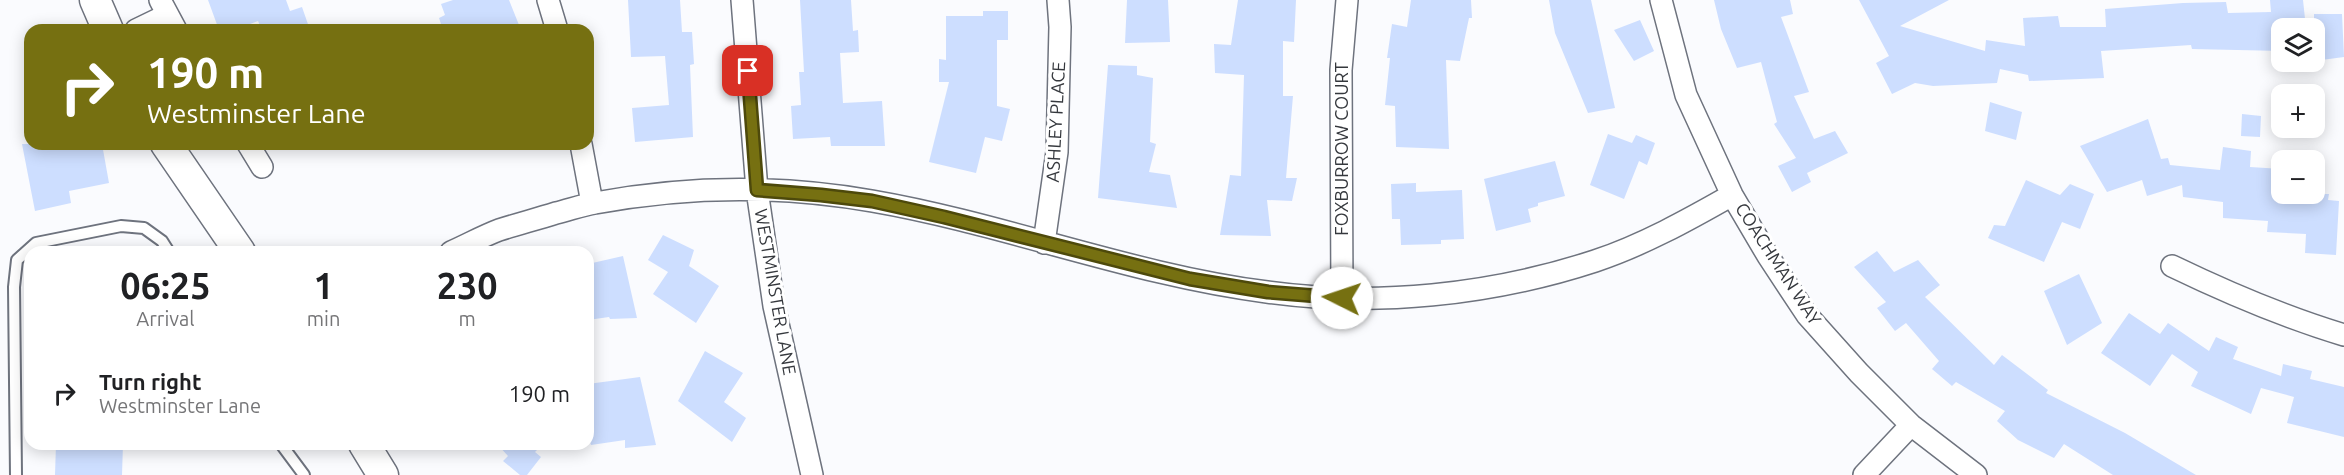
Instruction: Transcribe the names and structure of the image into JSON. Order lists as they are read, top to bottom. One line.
{"streets":{"street":["ASHLEY PLACE","FOXBURROW COURT","COACHMAN WAY","WESTMINSTER LANE"]},"page":{"map_buttons":["+","−"],"turn":["190 m","Westminster Lane"],"eta":["06:25","Arrival","1","min","230","m"],"list":[{"name":"Turn right","note":"Westminster Lane","value":"190 m"}]}}
